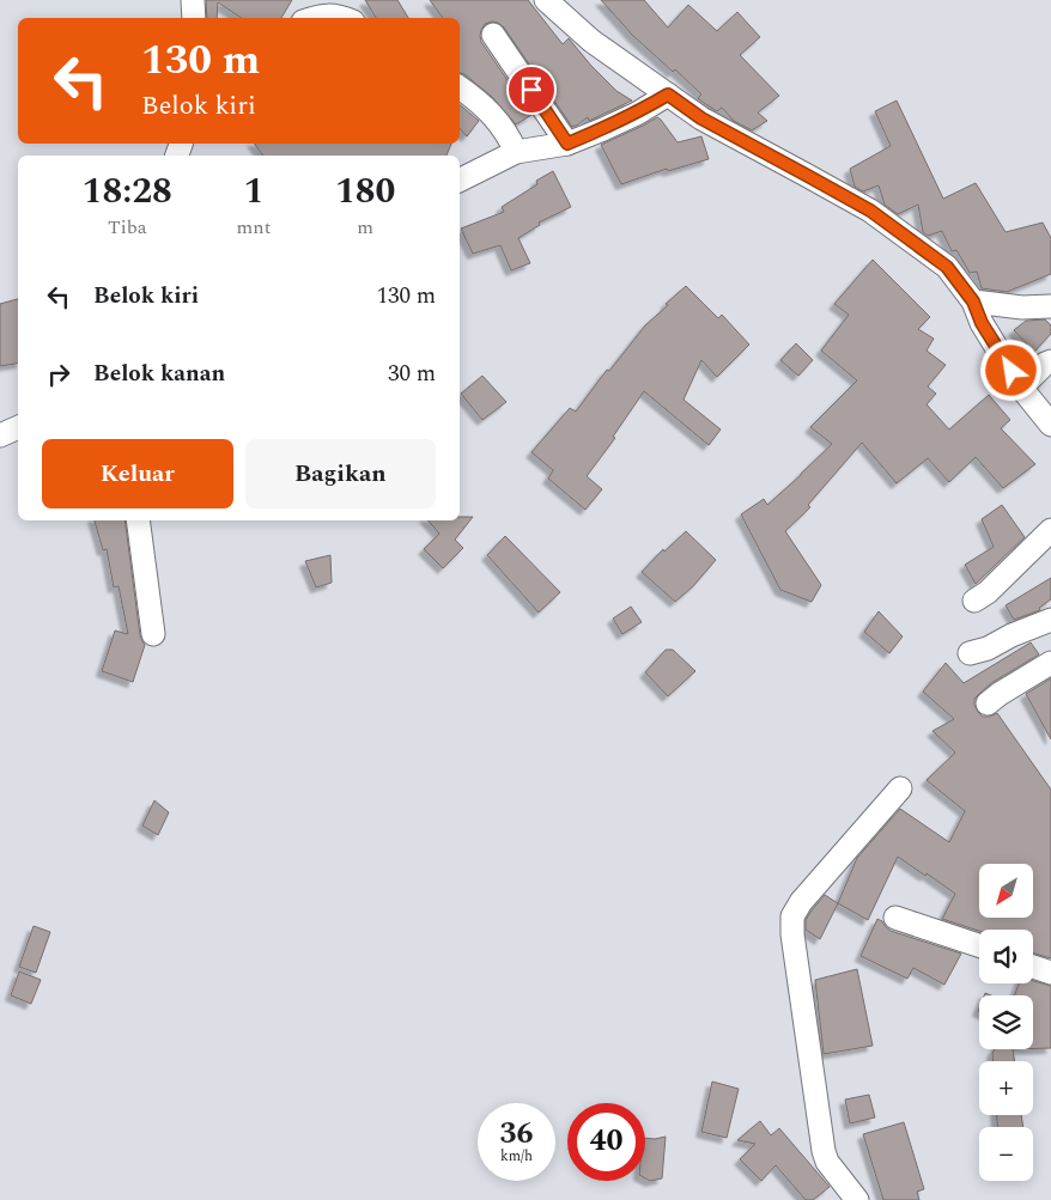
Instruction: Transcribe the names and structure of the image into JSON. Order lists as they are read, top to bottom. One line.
{"north":"bottom left","page":{"turn":["130 m","Belok kiri"],"eta":["18:28","Tiba","1","mnt","180","m"],"list":[{"name":"Belok kiri","value":"130 m"},{"name":"Belok kanan","value":"30 m"}],"buttons":["Keluar","Bagikan"],"map_buttons":["+","−"],"speed":"36 km/h","limit":"40"}}
